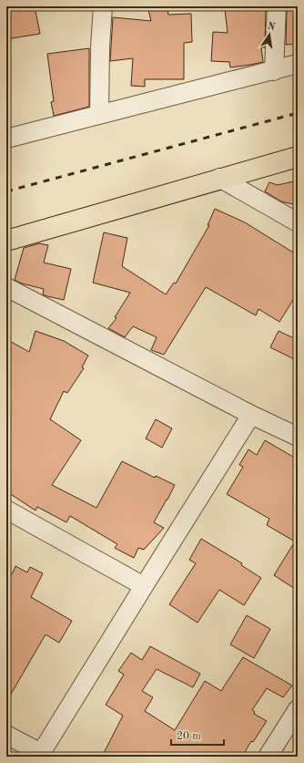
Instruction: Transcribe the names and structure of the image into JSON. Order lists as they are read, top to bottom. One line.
{"scale_bar":"20 m","north":"top"}
